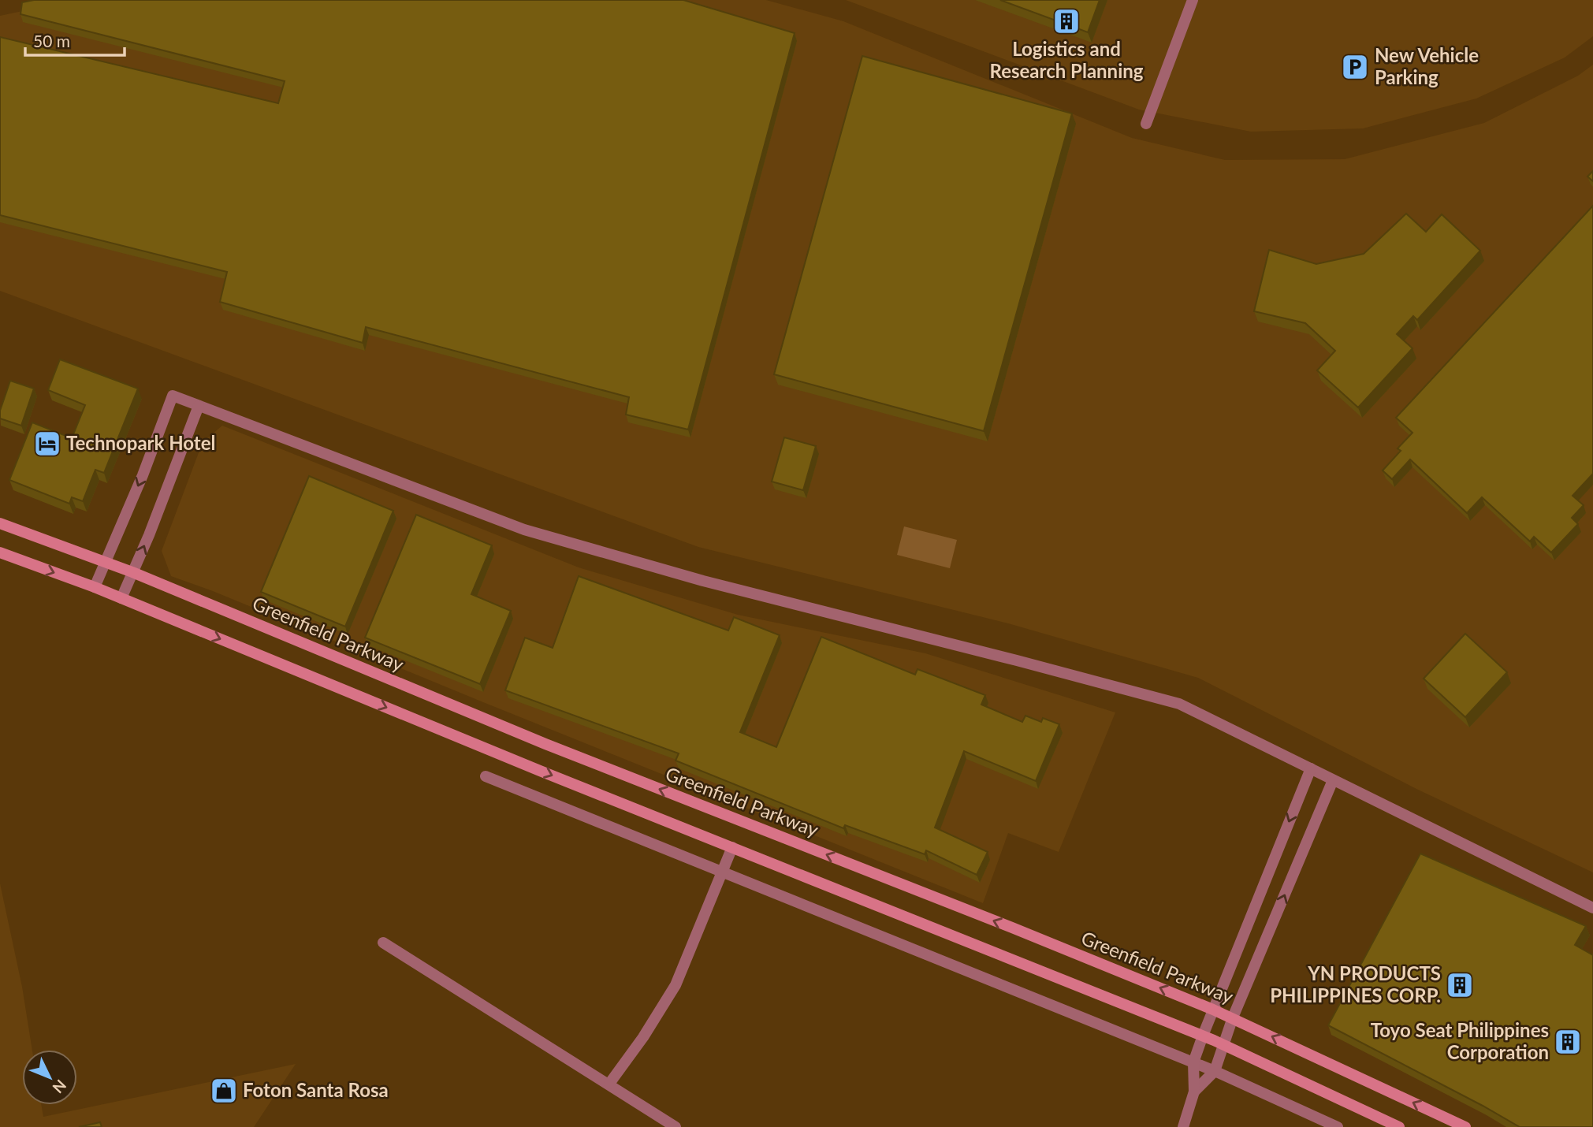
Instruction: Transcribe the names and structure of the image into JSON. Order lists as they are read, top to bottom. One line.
{"streets":{"main road":["Greenfield Parkway"]},"places":{"building":["Logistics and Research Planning","YN PRODUCTS PHILIPPINES CORP.","Toyo Seat Philippines Corporation"],"parking":["New Vehicle Parking"],"hotel":["Technopark Hotel"],"shop":["Foton Santa Rosa"]},"scale_bar":"50 m","north":"bottom right"}
